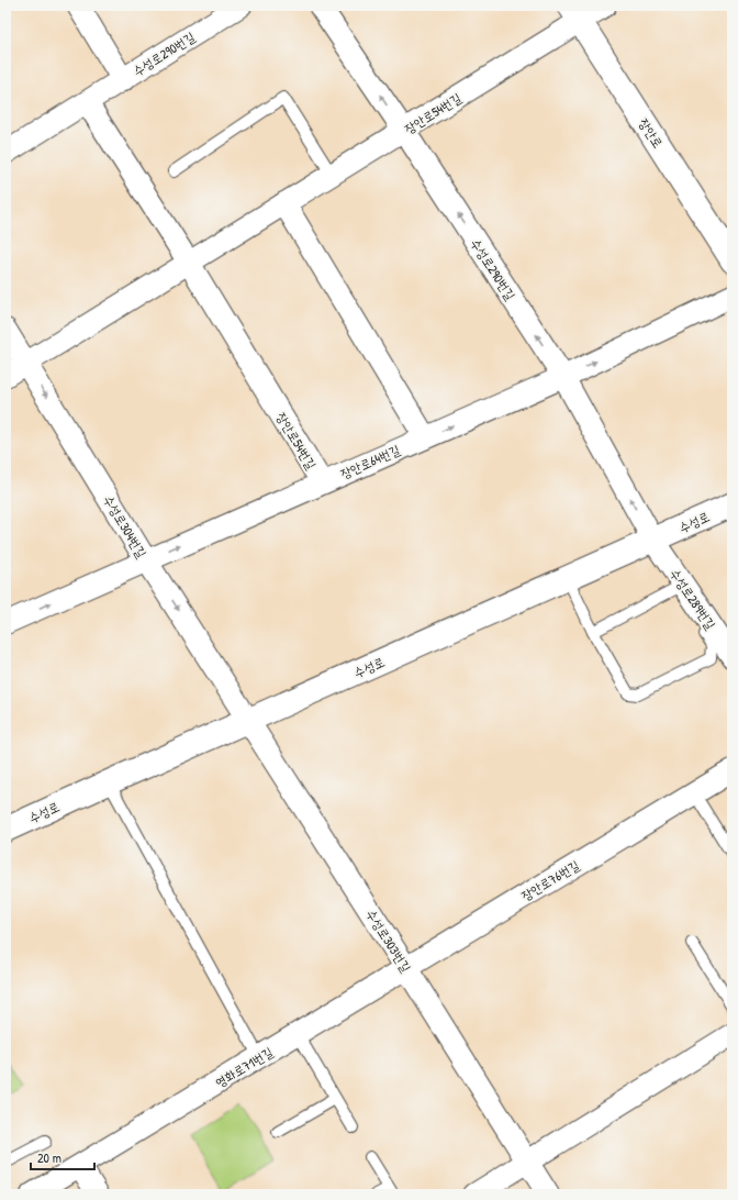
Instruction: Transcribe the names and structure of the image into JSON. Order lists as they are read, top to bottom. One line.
{"streets":{"street":["수성로290번길","장안로54번길","장안로","장안로64번길","수성로","수성로304번길","수성로289번길","장안로76번길","수성로303번길","영화로71번길"]},"crossings":[["수성로290번길","장안로54번길"],["수성로290번길","장안로64번길"],["수성로290번길","수성로"],["수성로290번길","수성로289번길"],["장안로54번길","장안로"],["장안로54번길","장안로64번길"],["장안로54번길","수성로304번길"],["장안로64번길","수성로304번길"],["수성로","수성로304번길"],["수성로","수성로289번길"],["수성로","수성로303번길"],["수성로304번길","수성로303번길"],["장안로76번길","수성로303번길"],["장안로76번길","영화로71번길"],["수성로303번길","영화로71번길"]],"one_way":["장안로64번길","수성로304번길"],"scale_bar":"20 m"}
